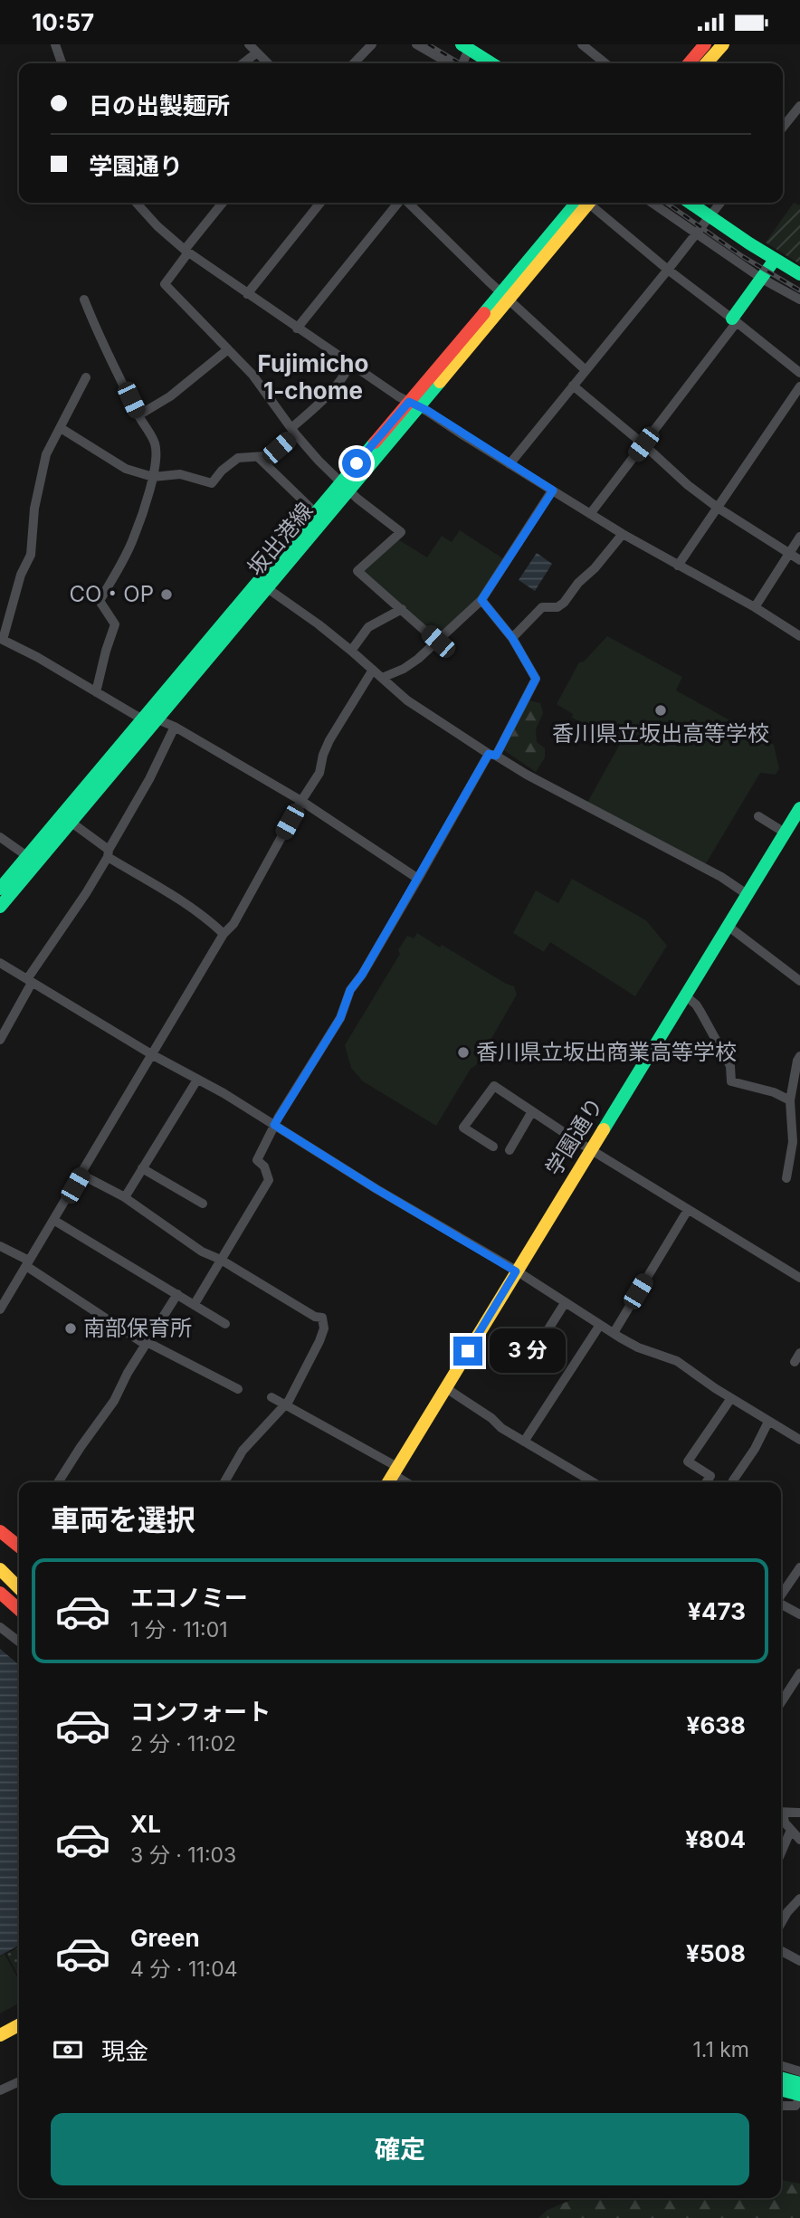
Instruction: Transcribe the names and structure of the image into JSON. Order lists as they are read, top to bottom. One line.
{"streets":{"main road":["坂出港線","学園通り"]},"districts":["Fujimicho 1-chome"],"places":["CO・OP","香川県立坂出高等学校","香川県立坂出商業高等学校","南部保育所"],"page":{"status":"10:57","banner":["日の出製麺所","学園通り"],"bubble":"3 分","heading":"車両を選択","list":[{"name":"エコノミー","note":"1 分 · 11:01","value":"¥473"},{"name":"コンフォート","note":"2 分 · 11:02","value":"¥638"},{"name":"XL","note":"3 分 · 11:03","value":"¥804"},{"name":"Green","note":"4 分 · 11:04","value":"¥508"}],"pay":["現金","1.1 km"],"buttons":"確定"}}
